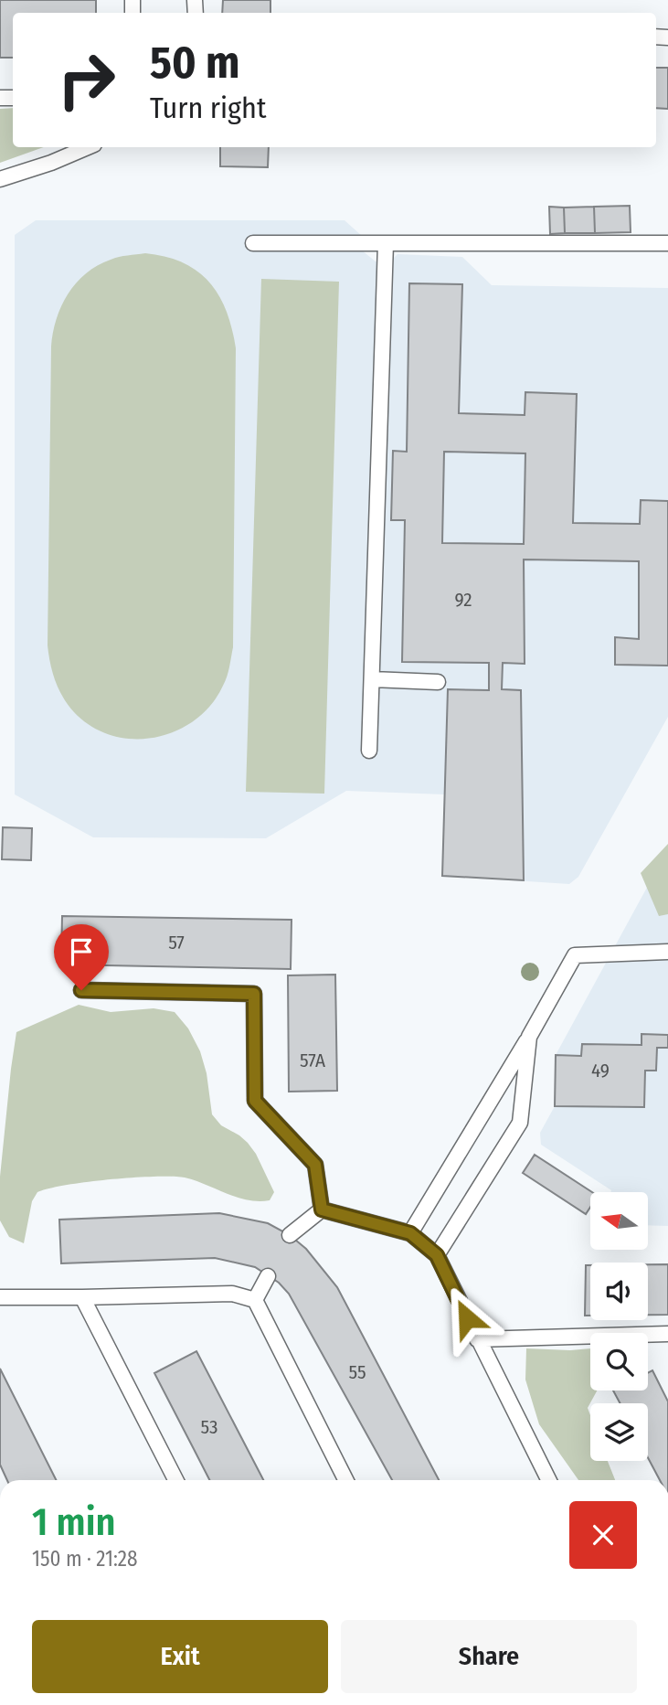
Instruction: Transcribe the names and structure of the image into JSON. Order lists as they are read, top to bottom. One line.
{"house_numbers":["92","57","57А","49","55","53"],"north":"left","page":{"turn":["50 m","Turn right"],"heading":["1 min","150 m · 21:28"],"buttons":["Exit","Share"]}}
